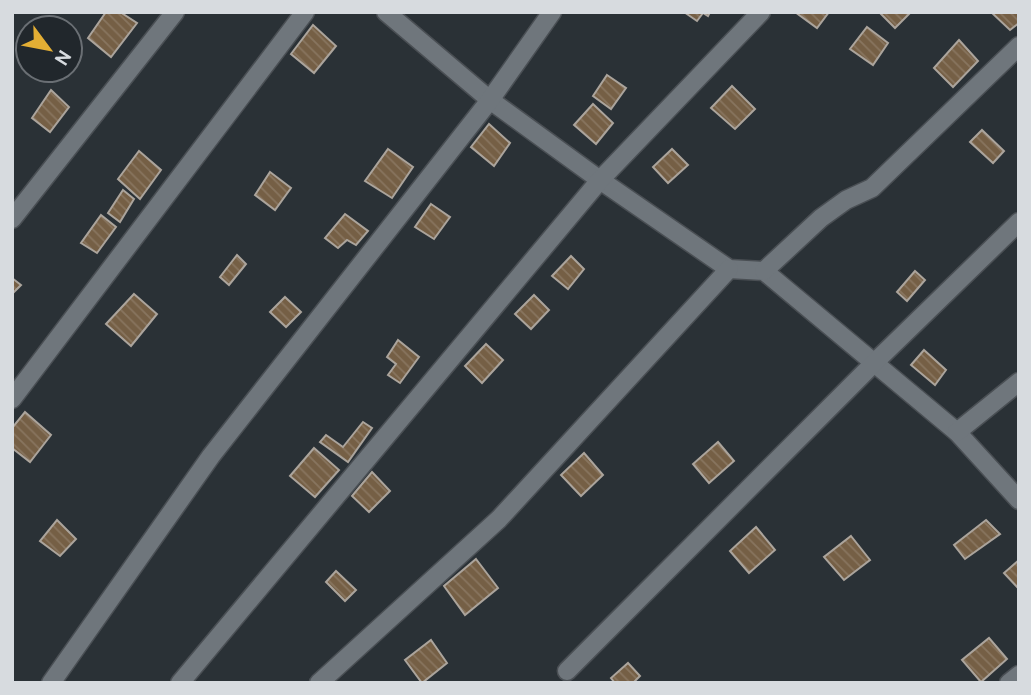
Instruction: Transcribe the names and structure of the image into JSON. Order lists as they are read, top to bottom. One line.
{"north":"bottom right"}
